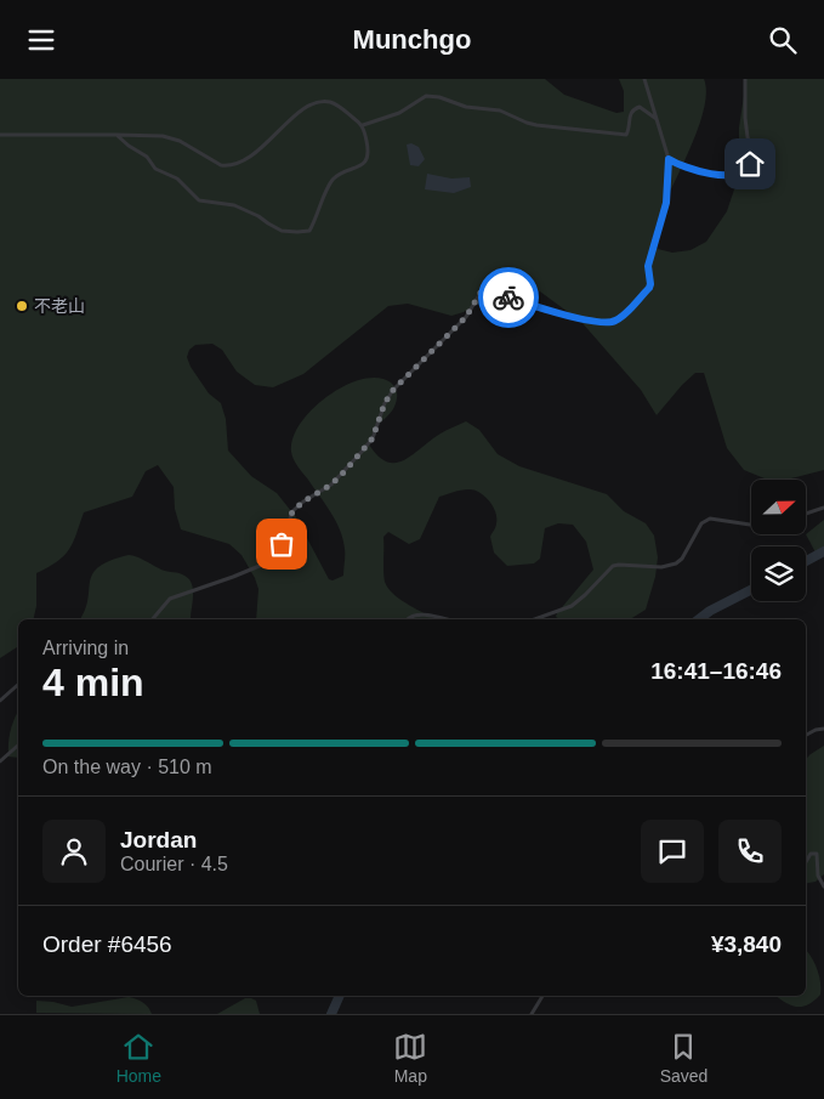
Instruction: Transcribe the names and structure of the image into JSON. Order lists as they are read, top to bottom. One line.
{"places":["不老山"],"north":"right","page":{"header":"Munchgo","heading":["4 min","Arriving in","16:41–16:46"],"panel":["Jordan","Courier · 4.5","Order #6456","¥3,840"],"bar":"On the way · 510 m","tabs":["Home","Map","Saved"]}}
